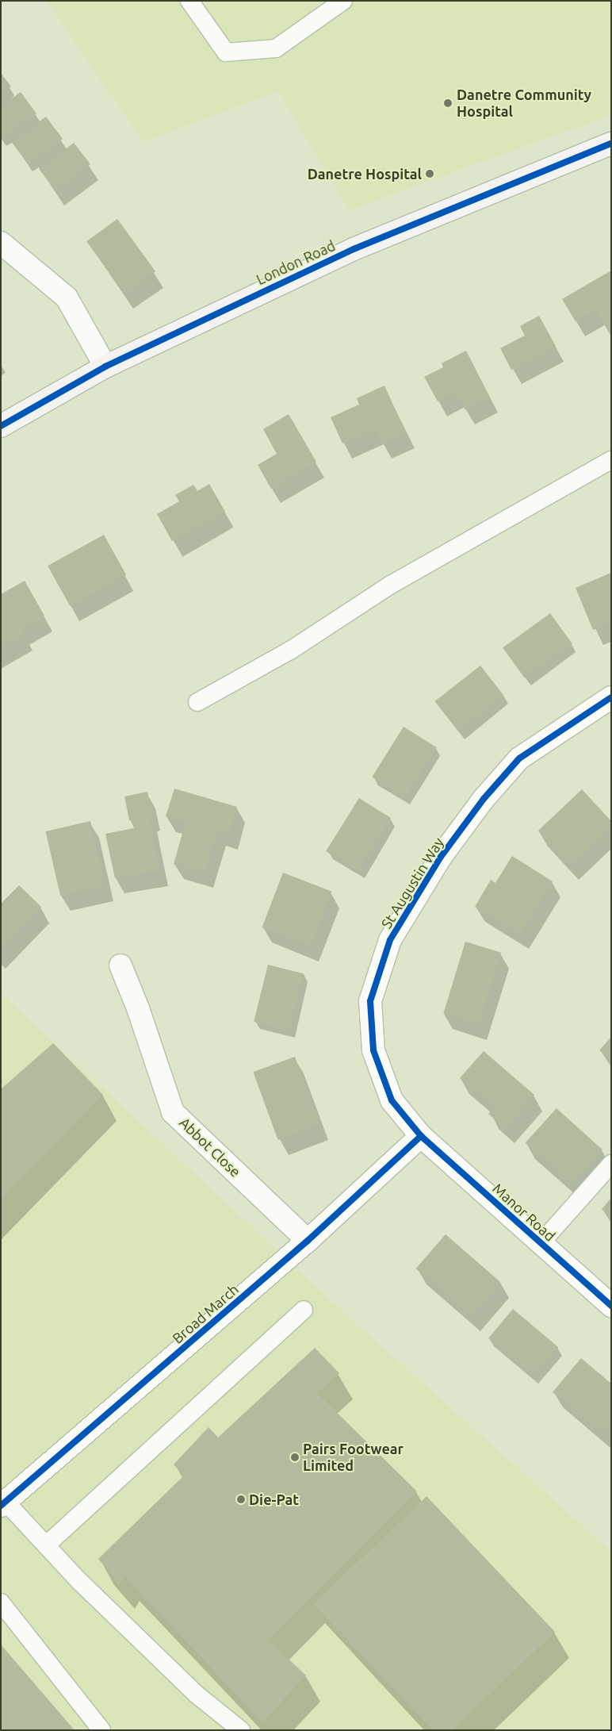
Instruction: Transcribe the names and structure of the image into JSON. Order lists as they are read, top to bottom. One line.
{"streets":{"main road":["London Road"],"street":["St Augustin Way","Abbot Close","Manor Road","Broad March"]},"crossings":[["St Augustin Way","Manor Road"],["St Augustin Way","Broad March"],["Abbot Close","Broad March"],["Manor Road","Broad March"]],"places":["Danetre Community Hospital","Danetre Hospital","Pairs Footwear Limited","Die-Pat"]}
